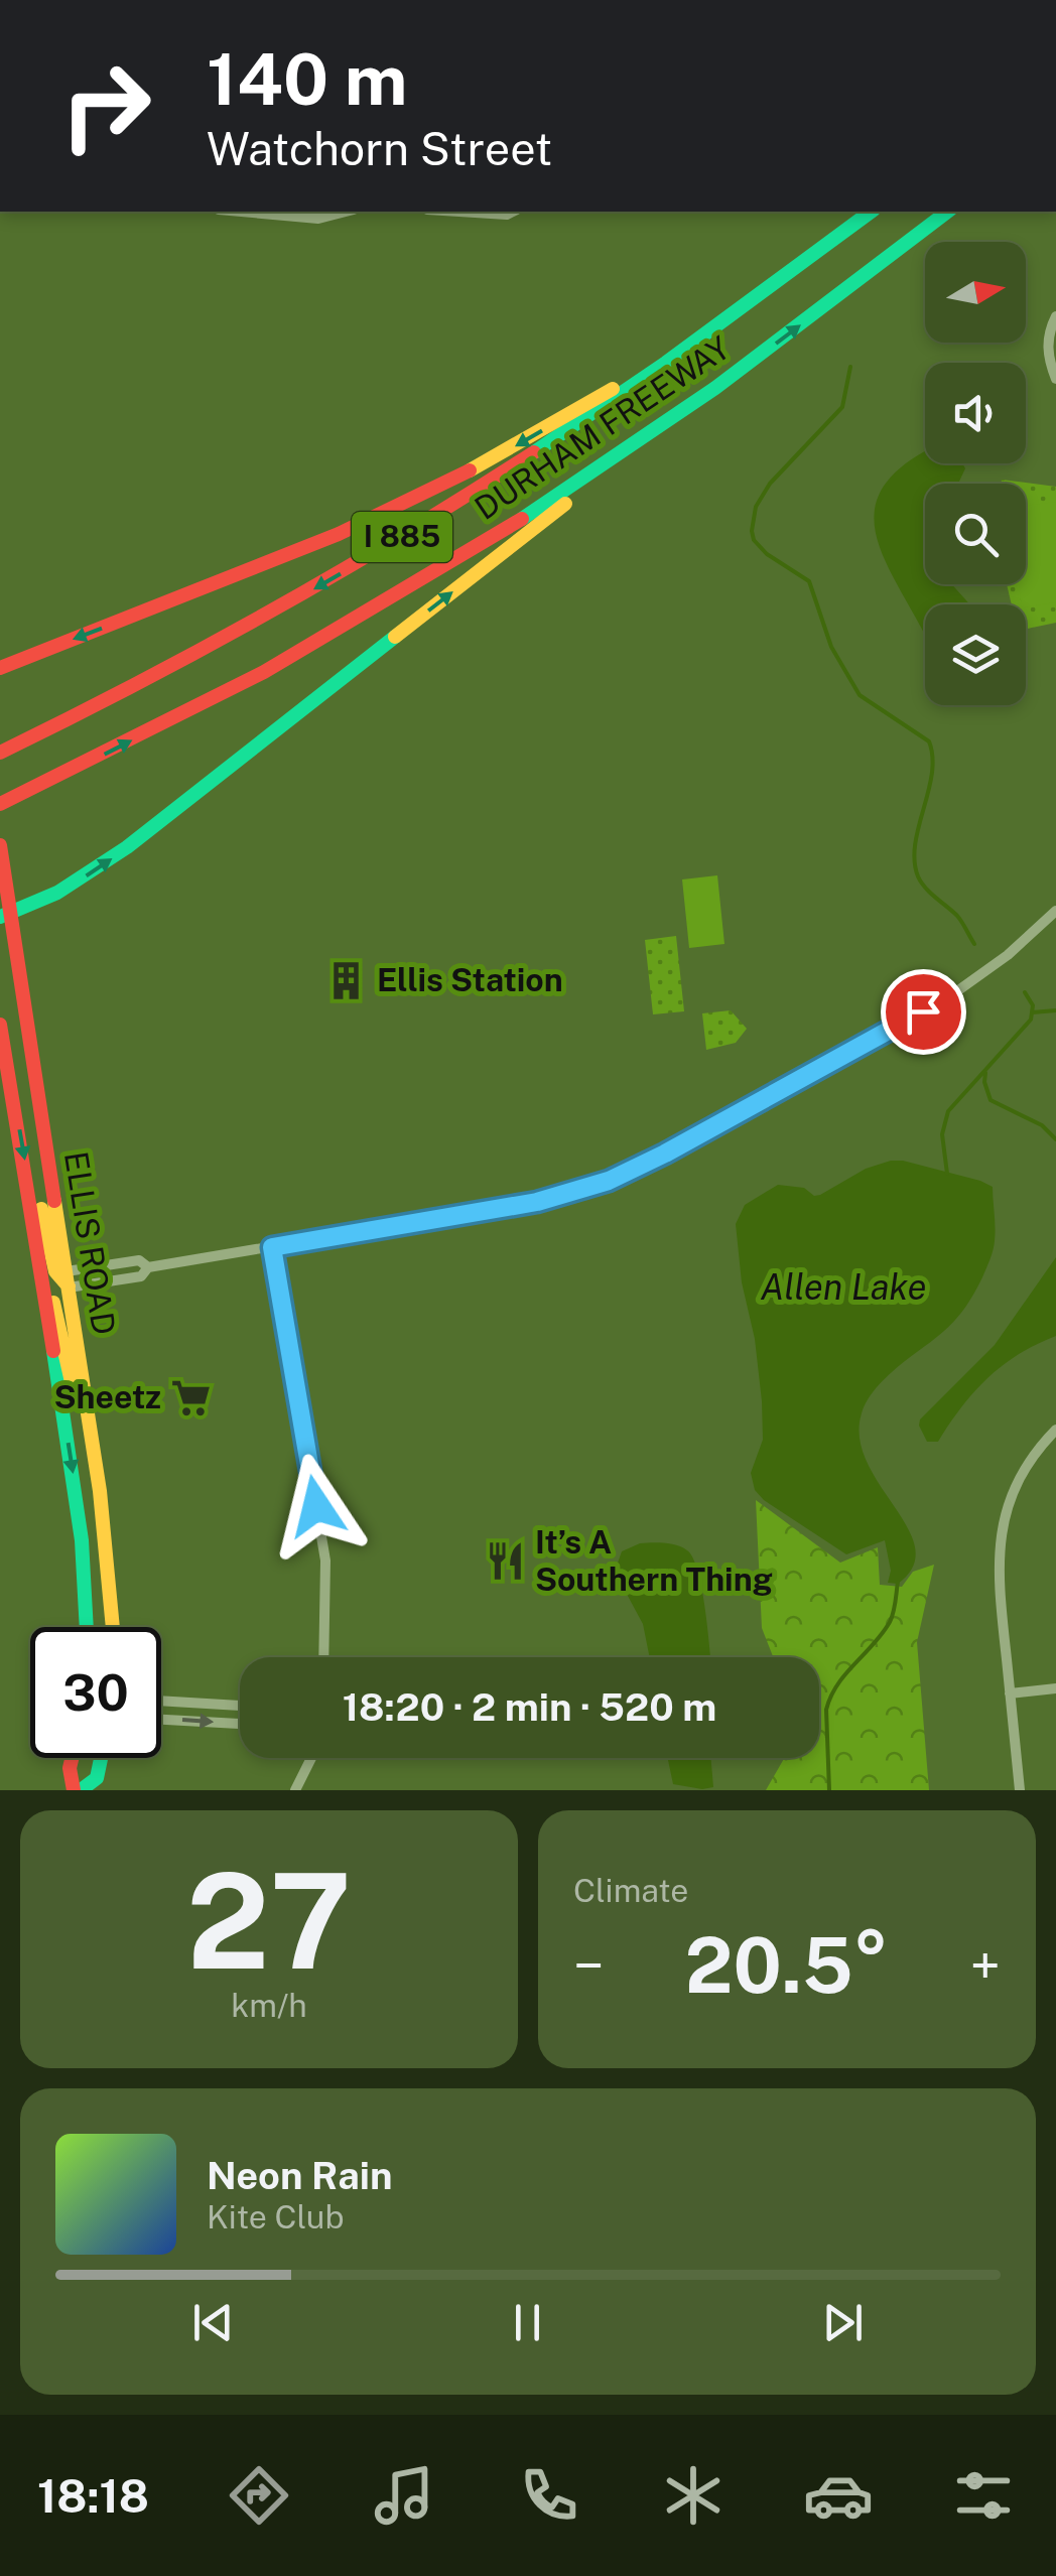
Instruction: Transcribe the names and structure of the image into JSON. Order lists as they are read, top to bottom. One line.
{"streets":{"main road":["DURHAM FREEWAY","I 885","ELLIS ROAD"]},"water":["Allen Lake"],"places":{"building":["Ellis Station"],"supermarket":["Sheetz"],"restaurant":["It’s A Southern Thing"]},"north":"right","page":{"turn":["140 m","Watchorn Street"],"limit":"30","trip":"18:20 · 2 min · 520 m","tile":[["27","km/h"],"Climate"],"heat":["−","20.5°","+"],"song":["Neon Rain","Kite Club"],"tabs":"18:18"}}
